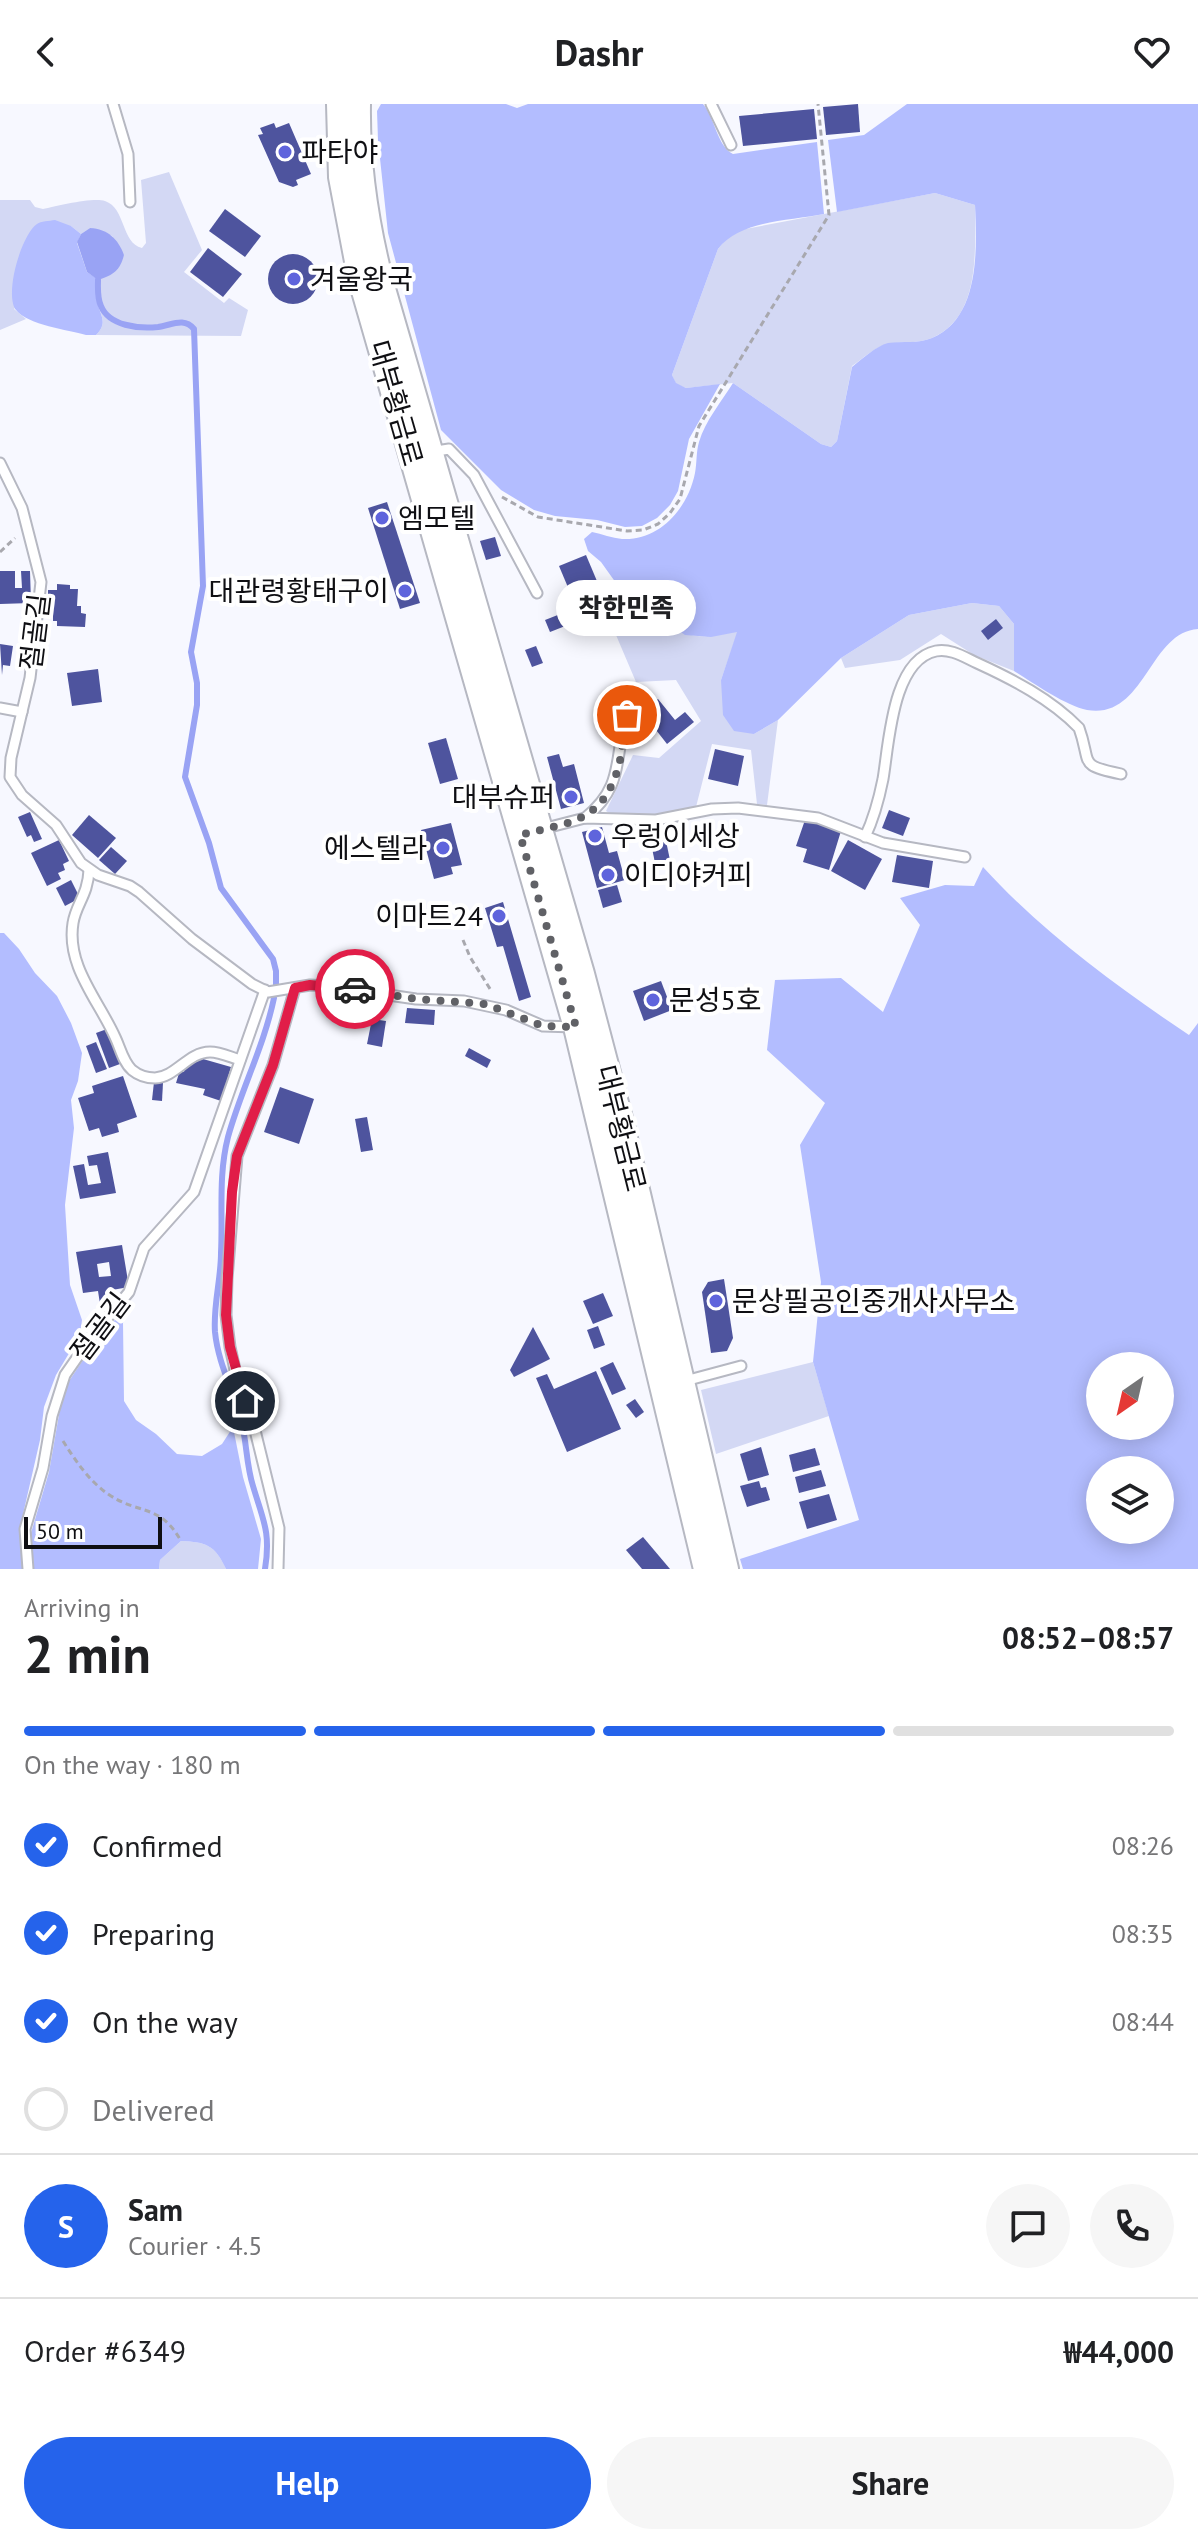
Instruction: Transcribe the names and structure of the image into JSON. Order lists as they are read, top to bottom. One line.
{"streets":{"main road":["대부황금로"],"lane":["절골길"]},"places":["파타야","겨울왕국","엠모텔","대관령황태구이","착한민족","대부슈퍼","우렁이세상","에스텔라","이디야커피","이마트24","문성5호","문상필공인중개사사무소"],"scale_bar":"50 m","north":"bottom left","page":{"header":"Dashr","bubble":"착한민족","scale":"50 m","heading":["2 min","Arriving in","08:52–08:57"],"panel":["Sam","Courier · 4.5","Order #6349","₩44,000"],"bar":"On the way · 180 m","list":[["Confirmed","08:26"],["Preparing","08:35"],["On the way","08:44"],"Delivered"],"round":"S","buttons":["Help","Share"]}}
